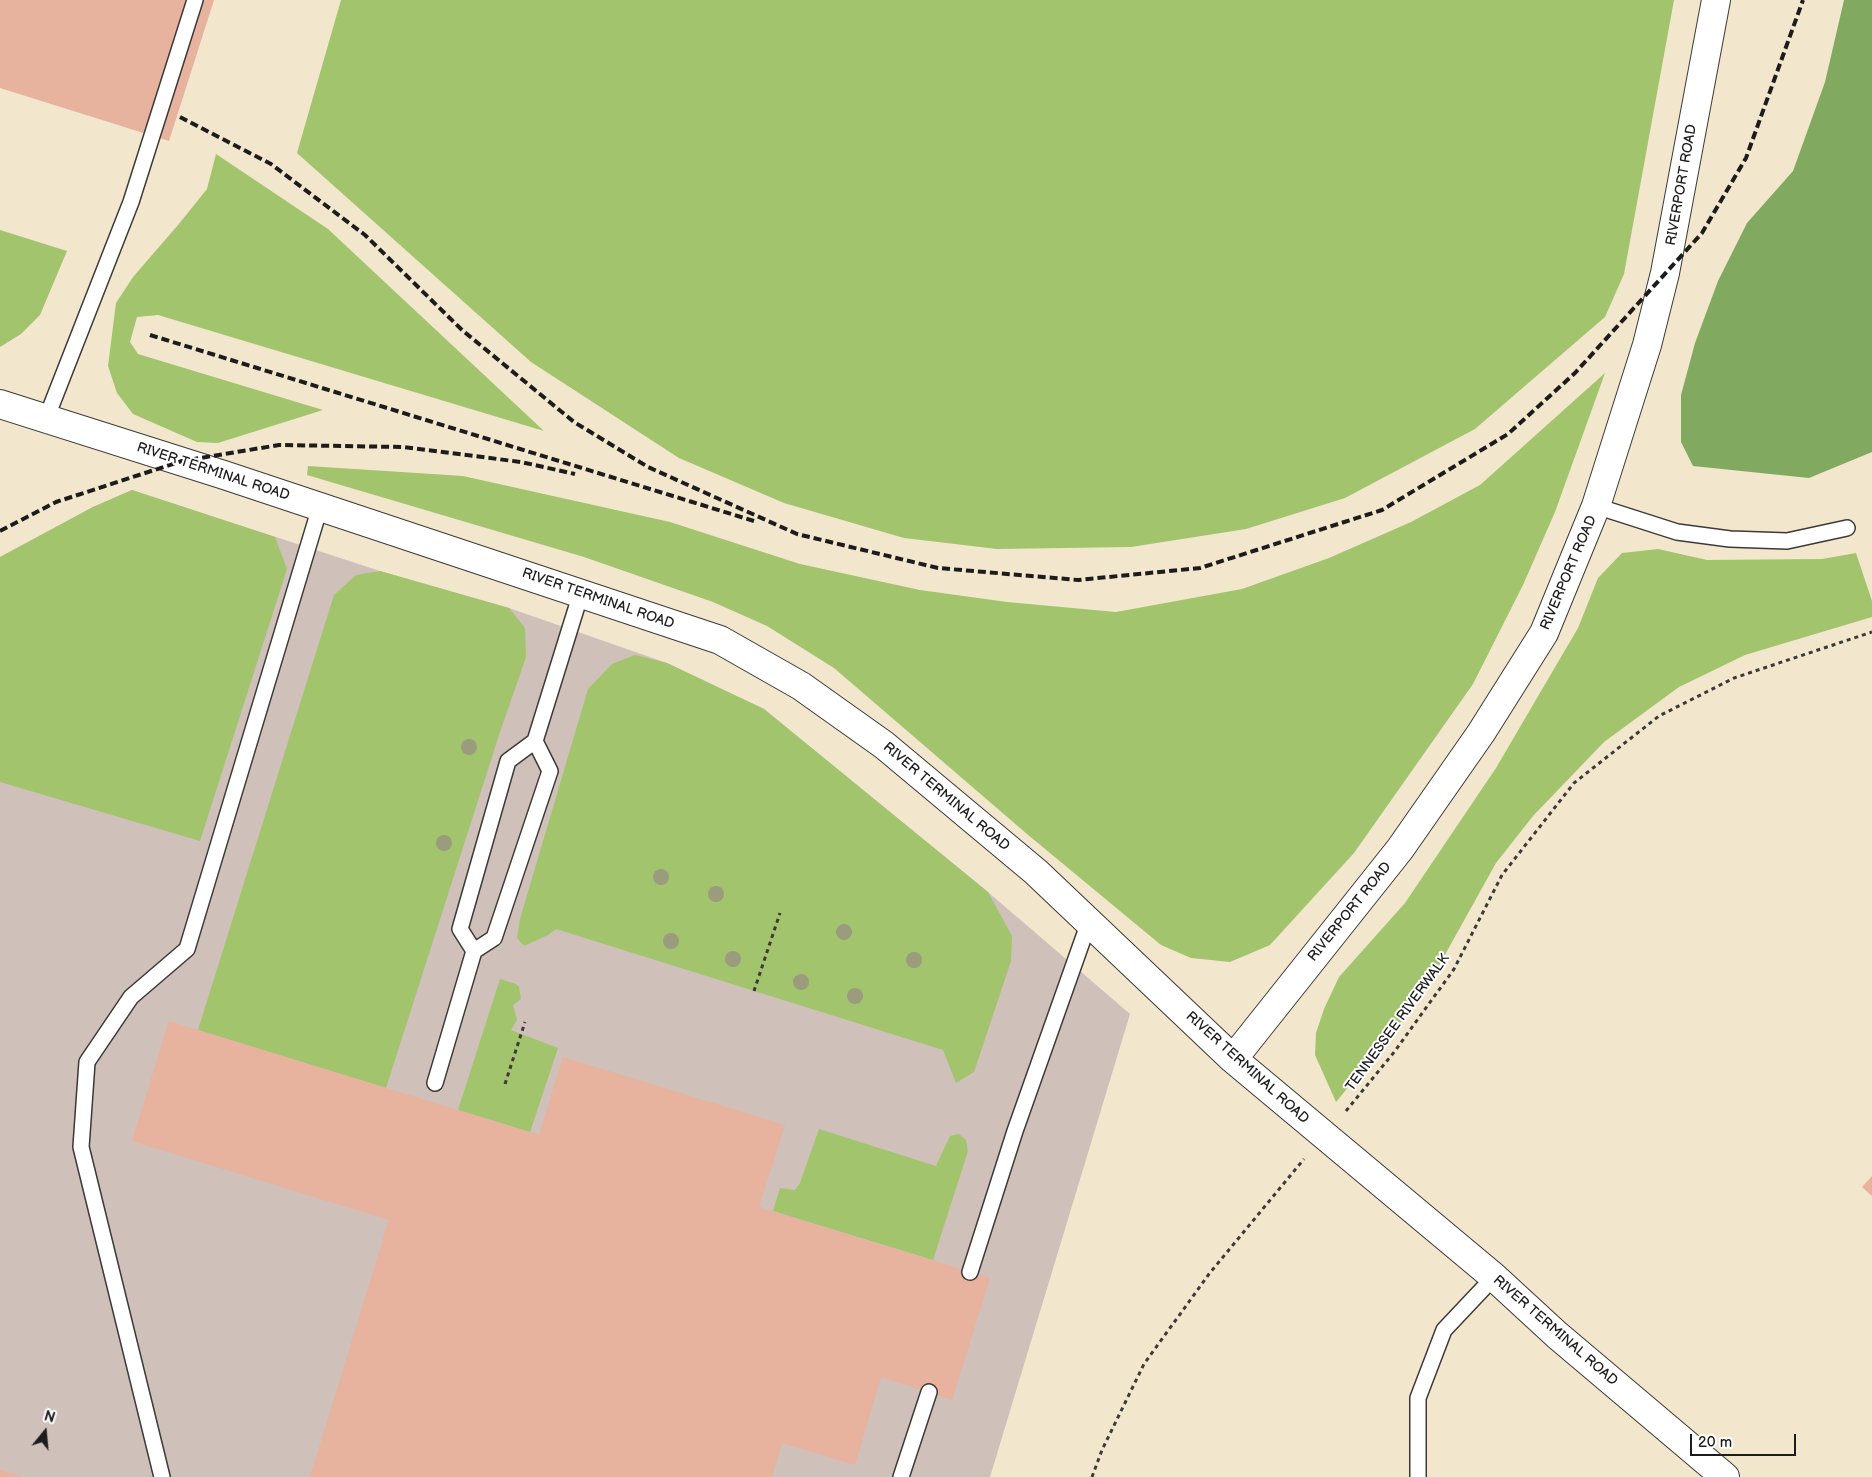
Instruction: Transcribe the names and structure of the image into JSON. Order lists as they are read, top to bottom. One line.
{"streets":{"street":["RIVERPORT ROAD","RIVER TERMINAL ROAD"],"path":["TENNESSEE RIVERWALK"]},"crossings":[["RIVERPORT ROAD","RIVER TERMINAL ROAD"],["RIVER TERMINAL ROAD","TENNESSEE RIVERWALK"]],"scale_bar":"20 m","north":"top"}
